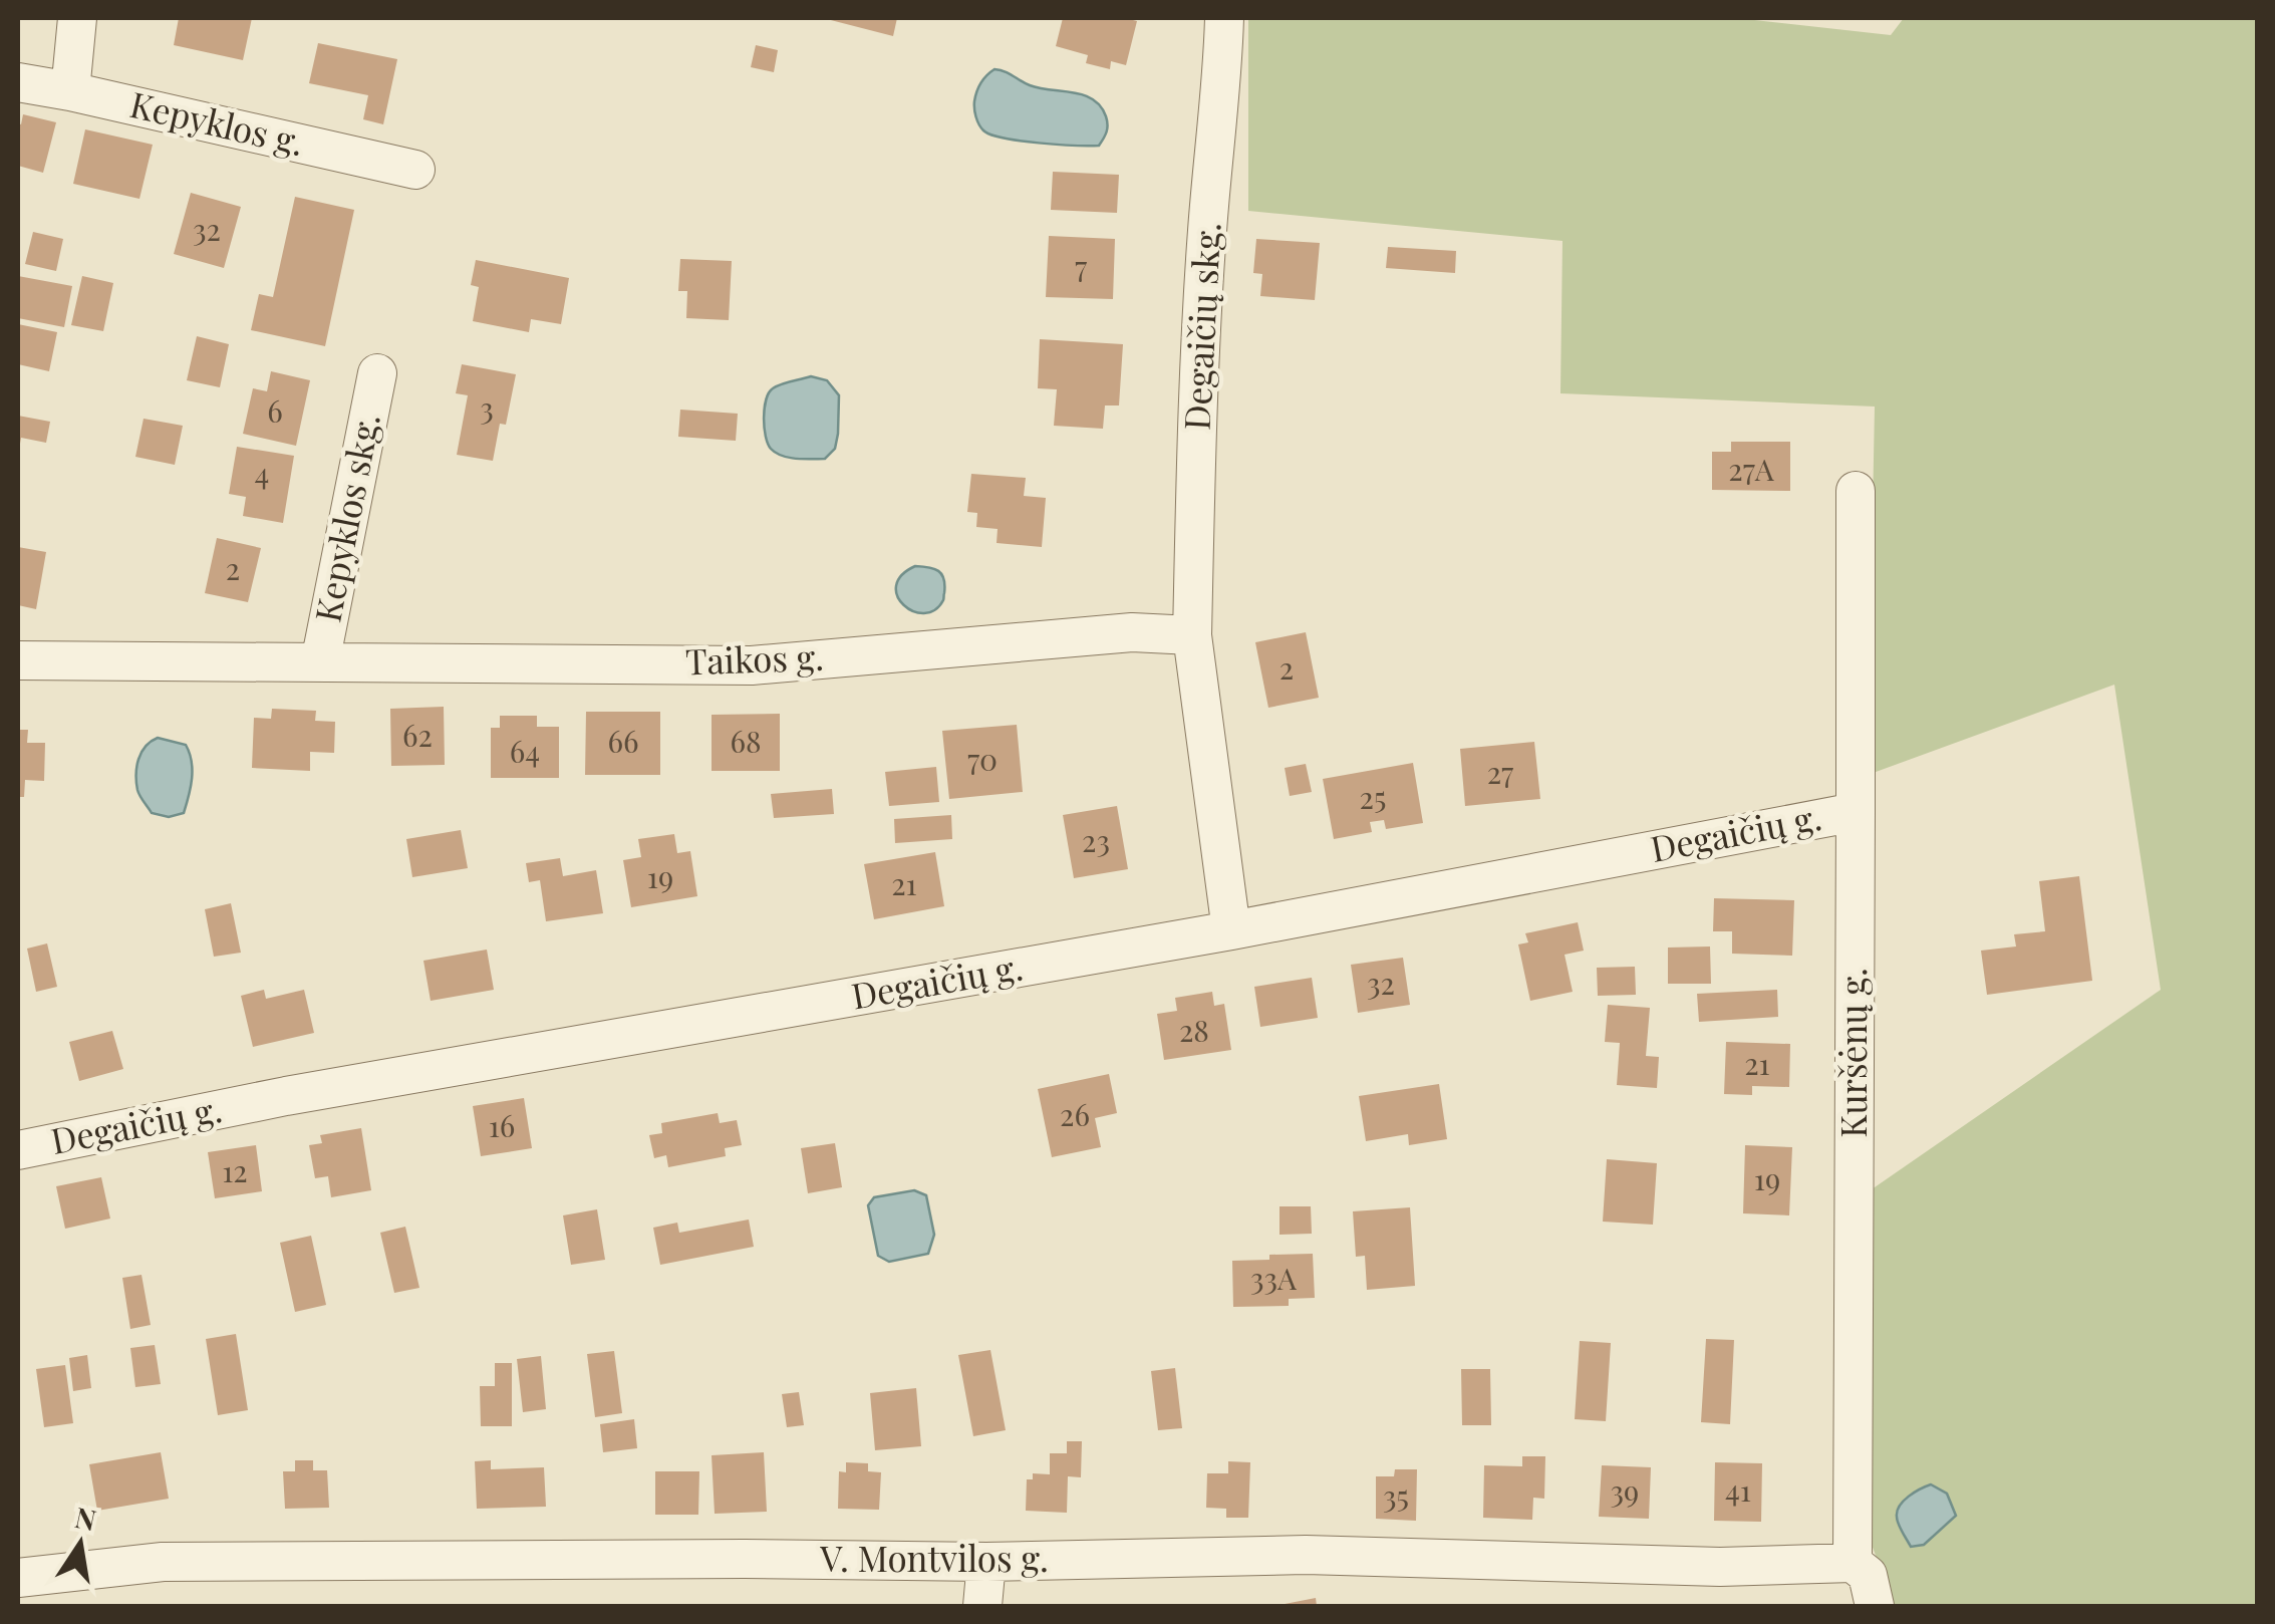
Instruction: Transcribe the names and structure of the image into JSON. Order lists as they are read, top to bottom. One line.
{"streets":{"street":["Kepyklos g.","Degaičių skg.","Kepyklos skg.","Taikos g.","Degaičių g.","Kuršėnų g.","V. Montvilos g."]},"crossings":[["Degaičių skg.","Taikos g."],["Kepyklos skg.","Taikos g."],["Degaičių g.","Kuršėnų g."],["Kuršėnų g.","V. Montvilos g."]],"house_numbers":["32","7","3","6","27A","4","2","2","62","66","68","64","70","27","25","23","19","21","32","28","21","26","16","12","19","33A","41","39","35"],"north":"top"}
